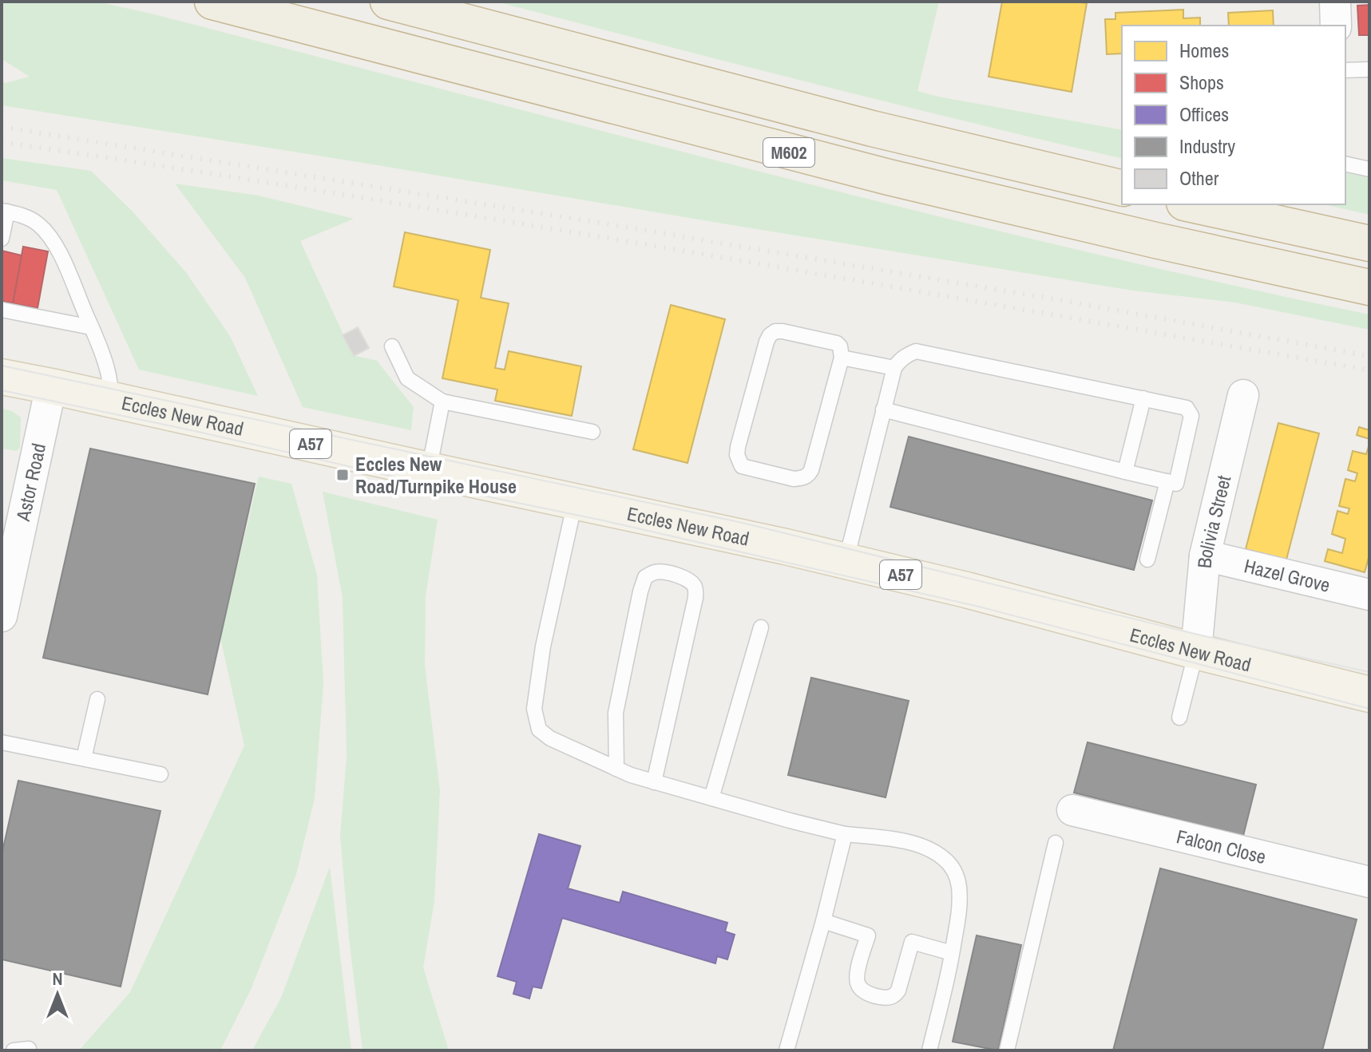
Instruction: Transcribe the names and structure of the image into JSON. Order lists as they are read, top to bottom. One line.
{"streets":{"highway":["M602"],"main road":["Eccles New Road","A57"],"street":["Astor Road","Bolivia Street","Hazel Grove","Falcon Close"]},"crossings":[["Eccles New Road","Astor Road"],["Eccles New Road","Bolivia Street"],["Bolivia Street","Hazel Grove"]],"places":{"transit":["Eccles New Road/Turnpike House"]},"legend":["Homes","Shops","Offices","Industry","Other"],"north":"top"}
